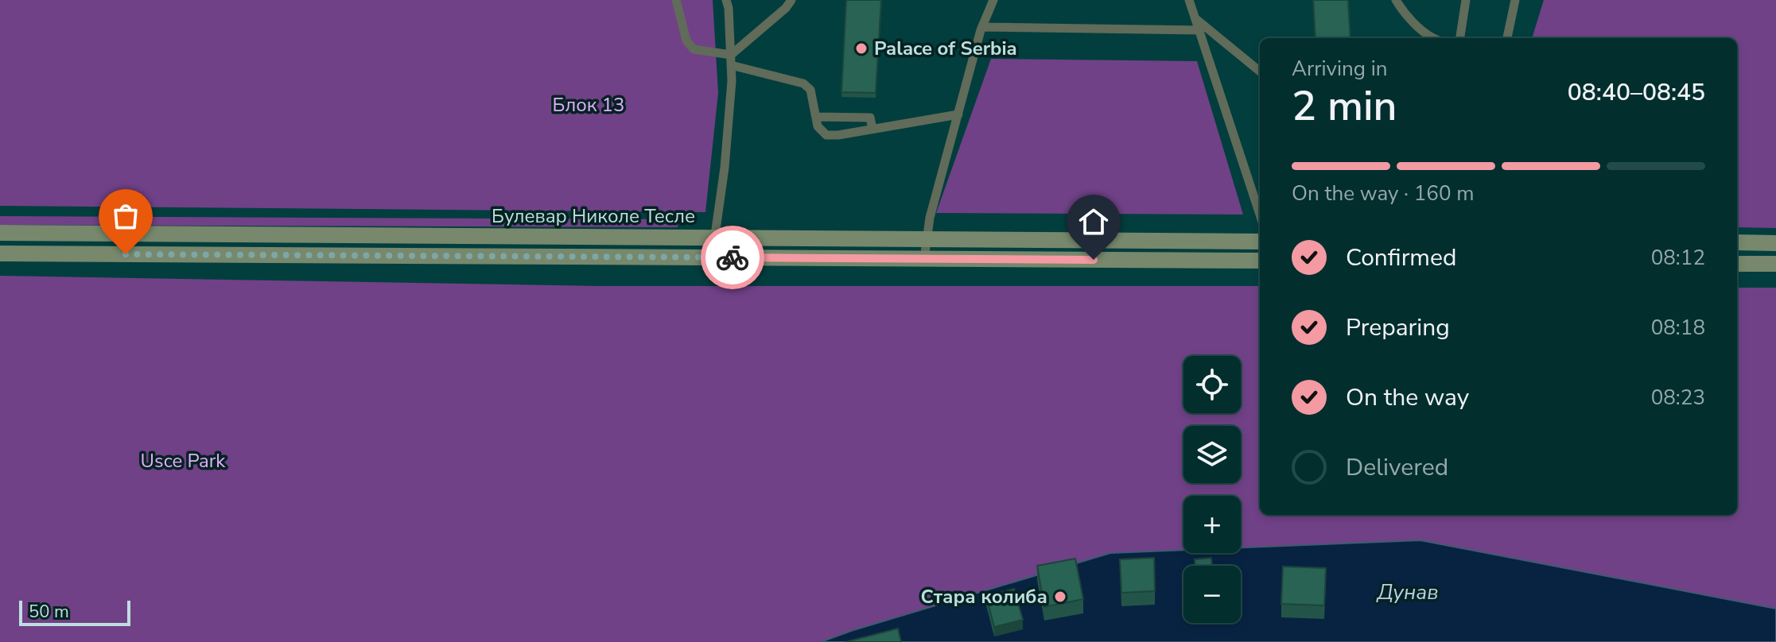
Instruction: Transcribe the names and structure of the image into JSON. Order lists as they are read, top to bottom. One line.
{"streets":{"main road":["Булевар Николе Тесле"]},"water":["Дунав"],"parks":["Блок 13","Usce Park"],"places":["Palace of Serbia","Стара колиба"],"scale_bar":"50 m","page":{"heading":["2 min","Arriving in","08:40–08:45"],"bar":"On the way · 160 m","list":[["Confirmed","08:12"],["Preparing","08:18"],["On the way","08:23"],"Delivered"],"map_buttons":["+","−"],"scale":"50 m"}}
